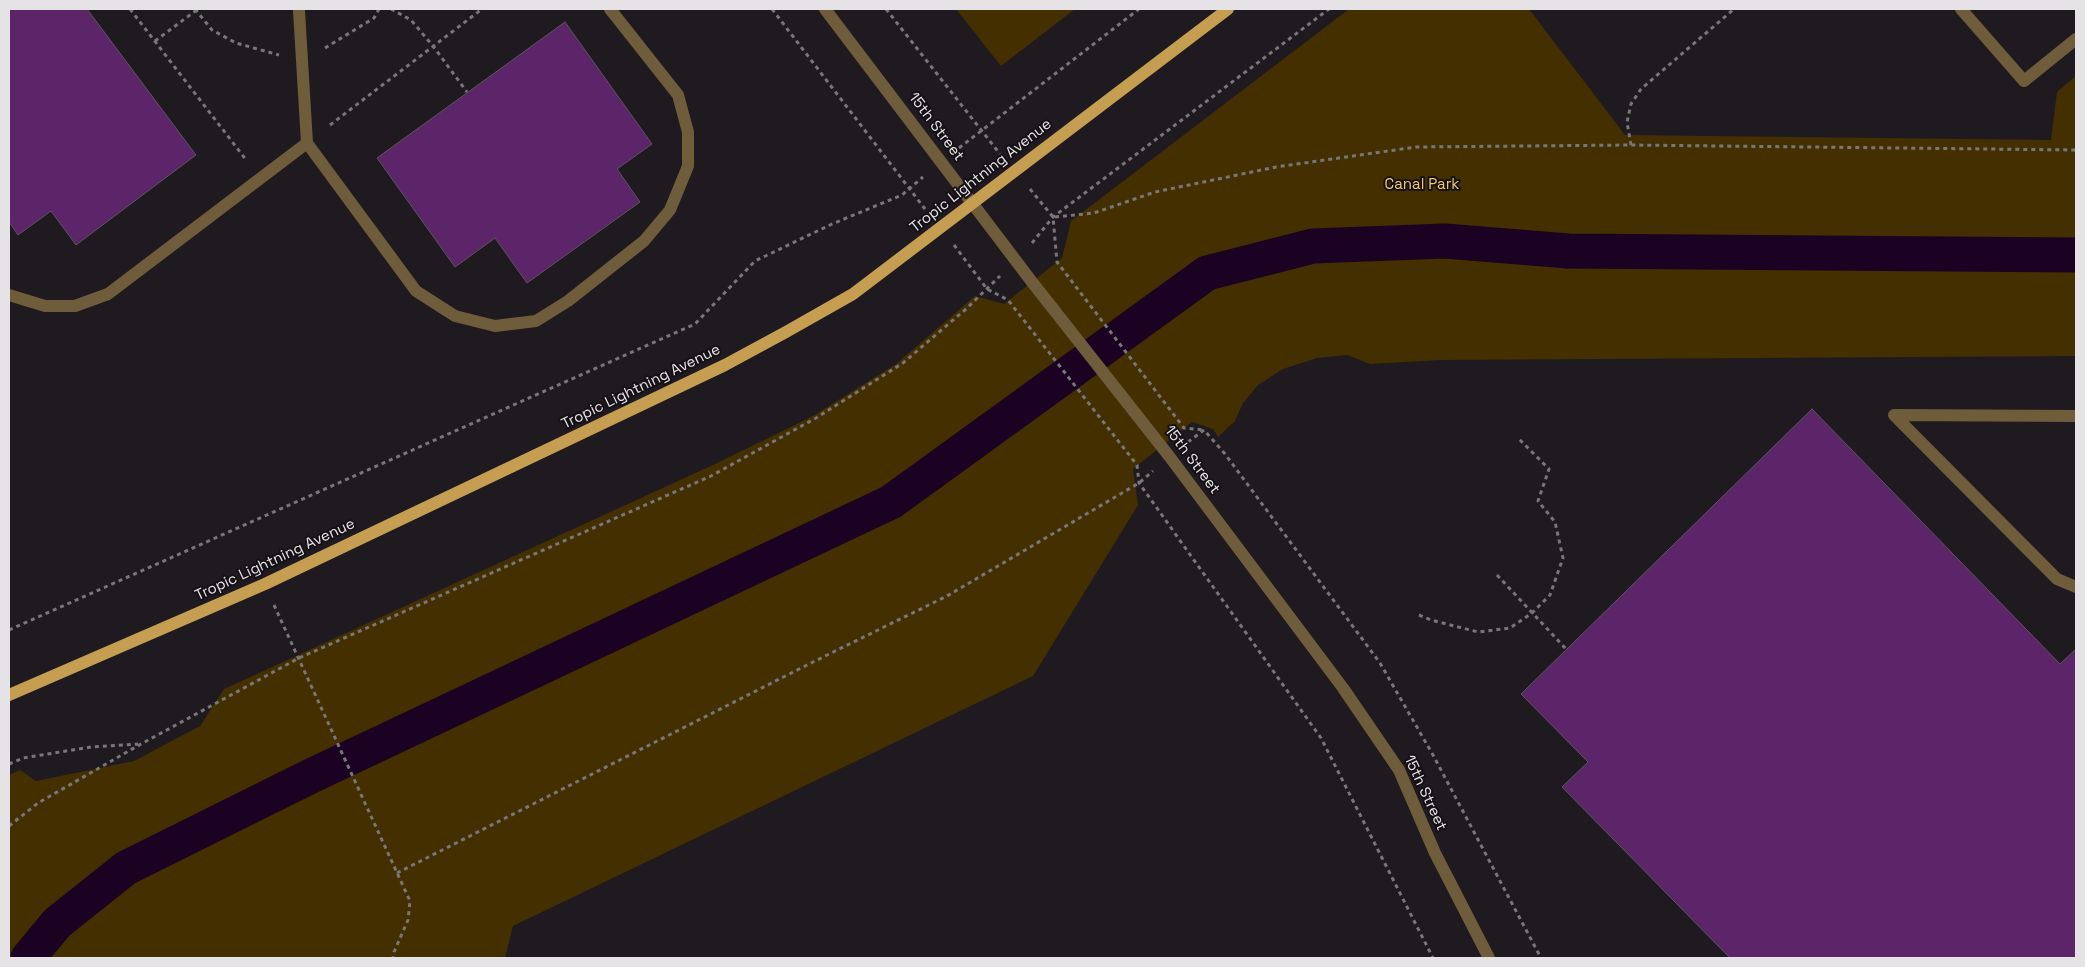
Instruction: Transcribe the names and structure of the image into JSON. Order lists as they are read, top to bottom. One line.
{"streets":{"main road":["Tropic Lightning Avenue"],"street":["15th Street"]},"crossings":[["15th Street","Tropic Lightning Avenue"]],"parks":["Canal Park"]}
